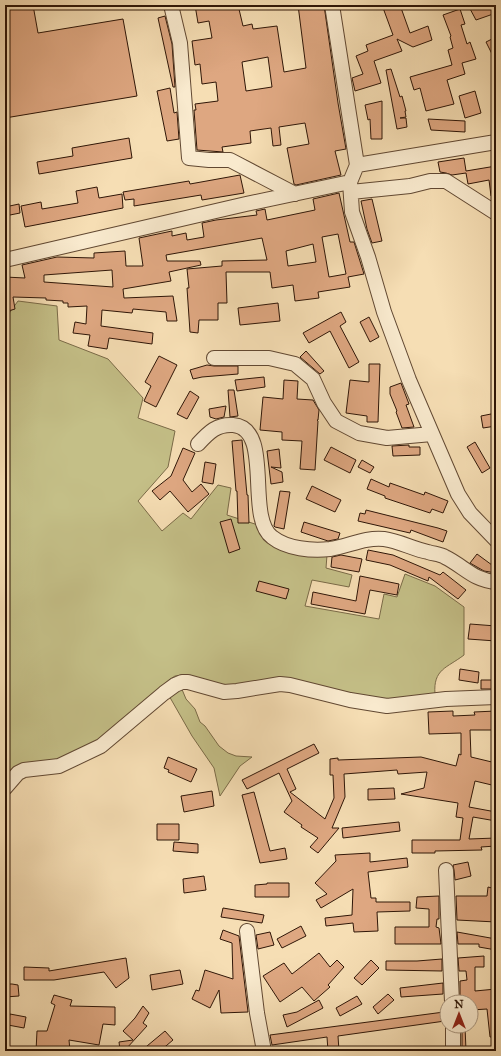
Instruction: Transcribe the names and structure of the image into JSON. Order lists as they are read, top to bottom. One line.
{"north":"top"}
